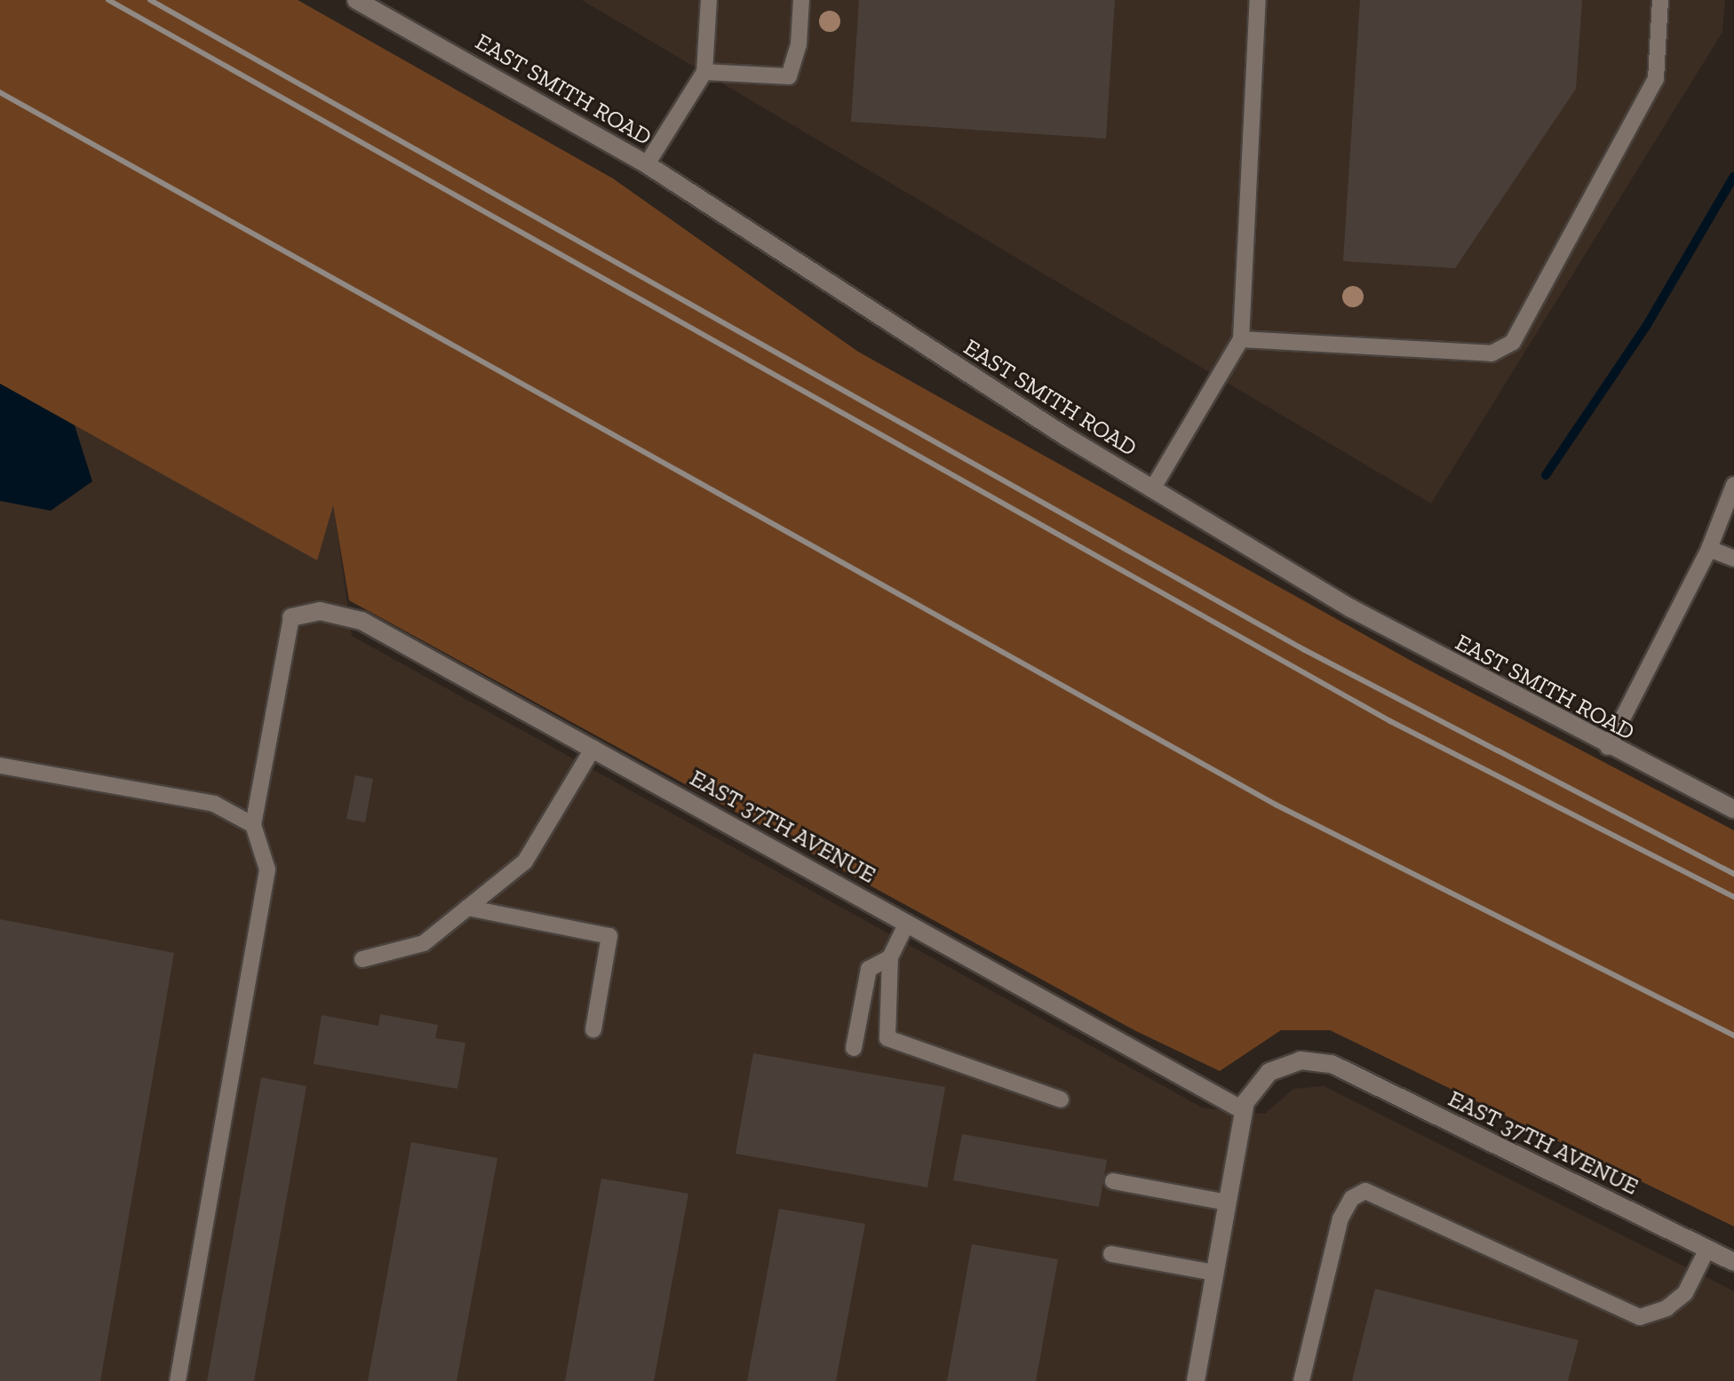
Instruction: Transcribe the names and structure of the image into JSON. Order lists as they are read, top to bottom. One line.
{"streets":{"street":["EAST SMITH ROAD","EAST 37TH AVENUE"]}}
